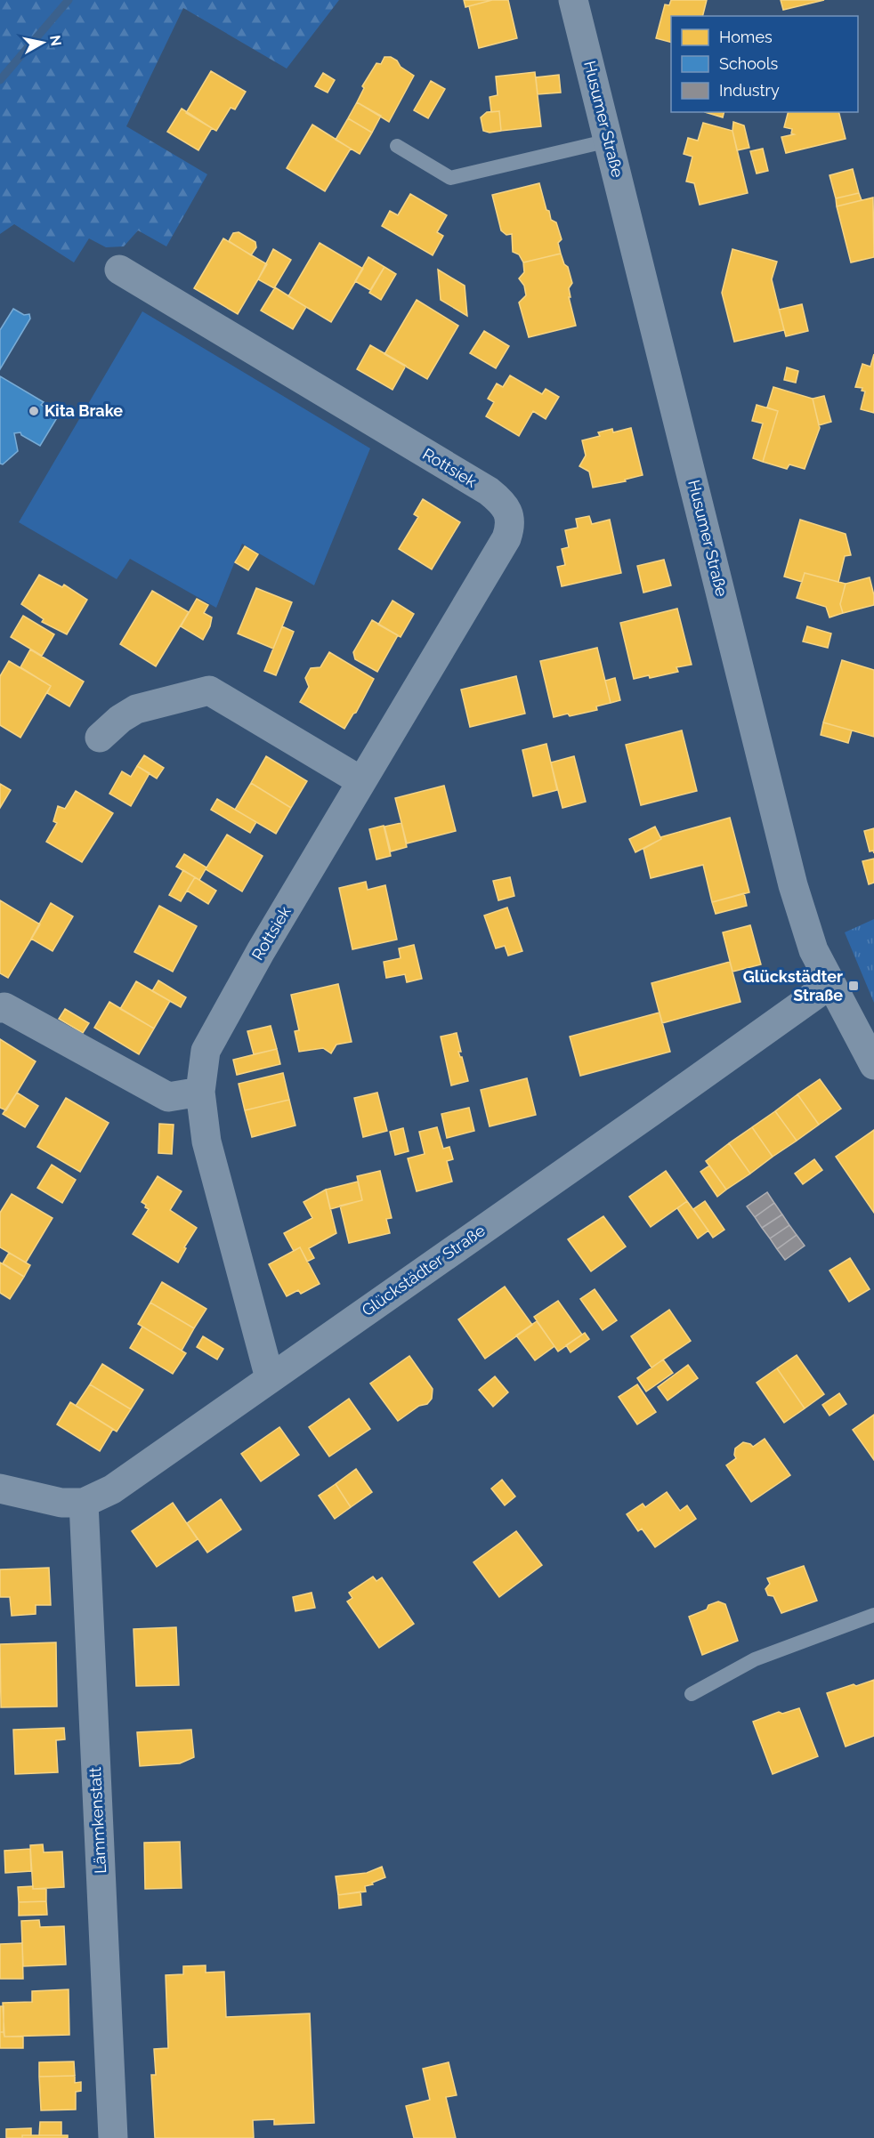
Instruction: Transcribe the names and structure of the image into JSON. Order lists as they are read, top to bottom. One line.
{"streets":{"street":["Husumer Straße","Rottsiek","Glückstädter Straße","Lämmkenstatt"]},"crossings":[["Husumer Straße","Glückstädter Straße"],["Rottsiek","Glückstädter Straße"],["Glückstädter Straße","Lämmkenstatt"]],"places":{"other":["Kita Brake"],"transit":["Glückstädter Straße"]},"legend":["Homes","Schools","Industry"],"north":"right"}
